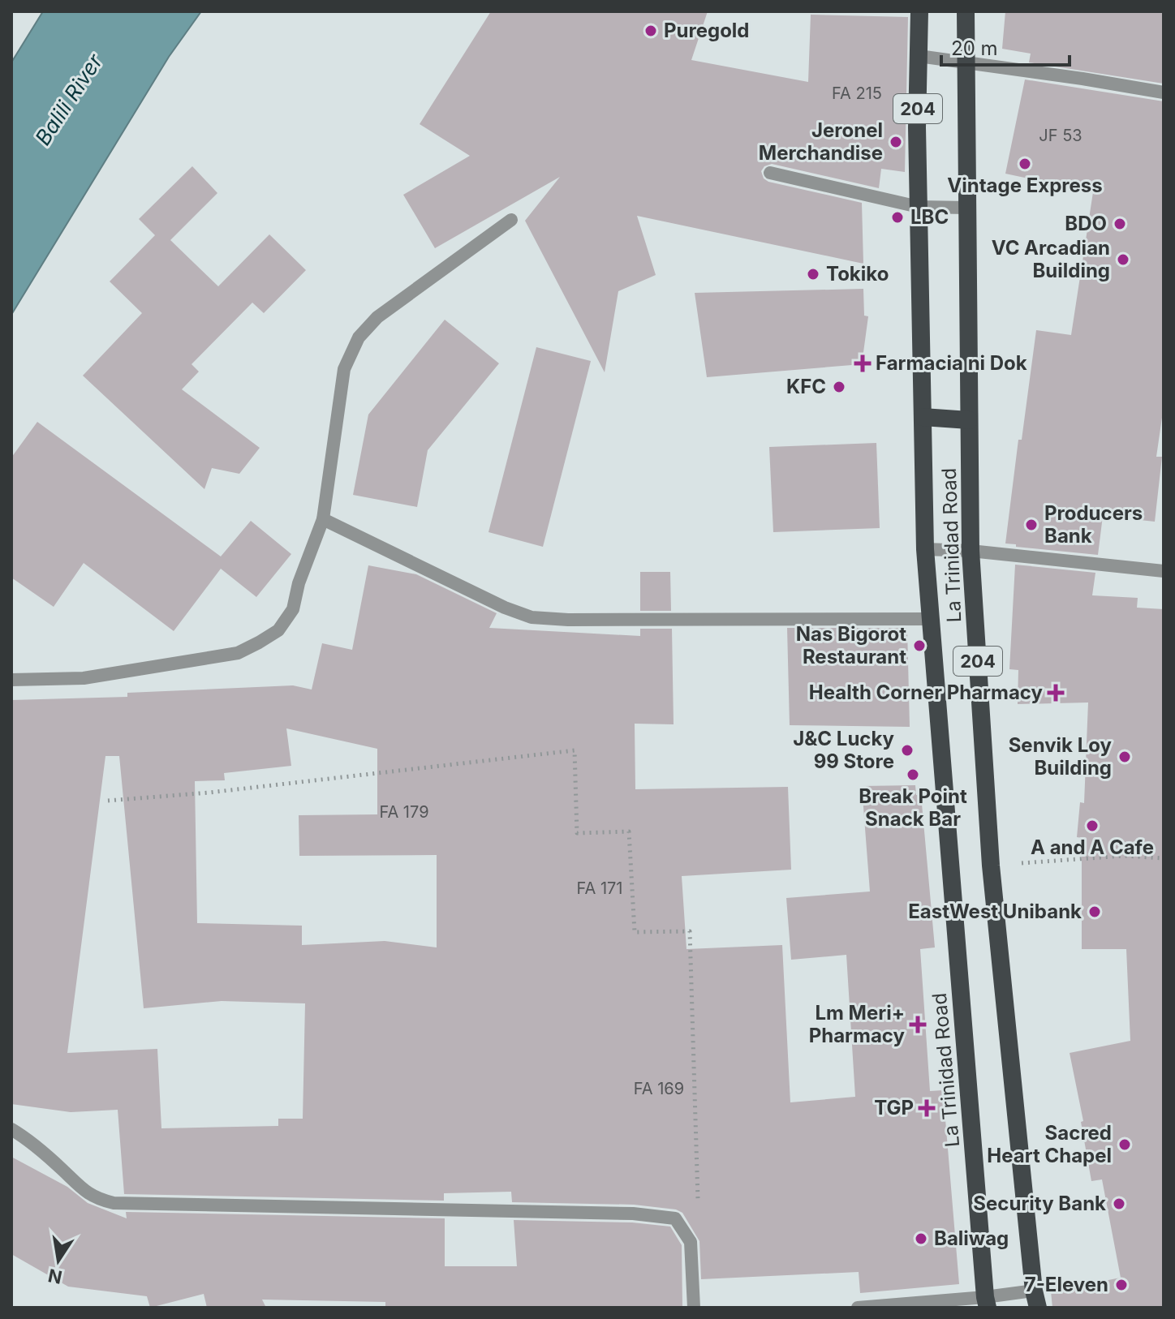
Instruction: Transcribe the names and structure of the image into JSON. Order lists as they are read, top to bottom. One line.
{"streets":{"highway":["204","La Trinidad Road"]},"water":["Balili River"],"places":{"other":["Puregold","Jeronel Merchandise","Vintage Express","LBC","BDO","VC Arcadian Building","Tokiko","KFC","Producers Bank","Nas Bigorot Restaurant","J&C Lucky 99 Store","Senvik Loy Building","Break Point Snack Bar","A and A Cafe","EastWest Unibank","Sacred Heart Chapel","Security Bank","Baliwag","7-Eleven"],"health":["Farmacia ni Dok","Health Corner Pharmacy","Lm Meri+ Pharmacy","TGP"]},"house_numbers":["FA 215","JF 53","FA 179","FA 171","FA 169"],"scale_bar":"20 m","north":"bottom"}
